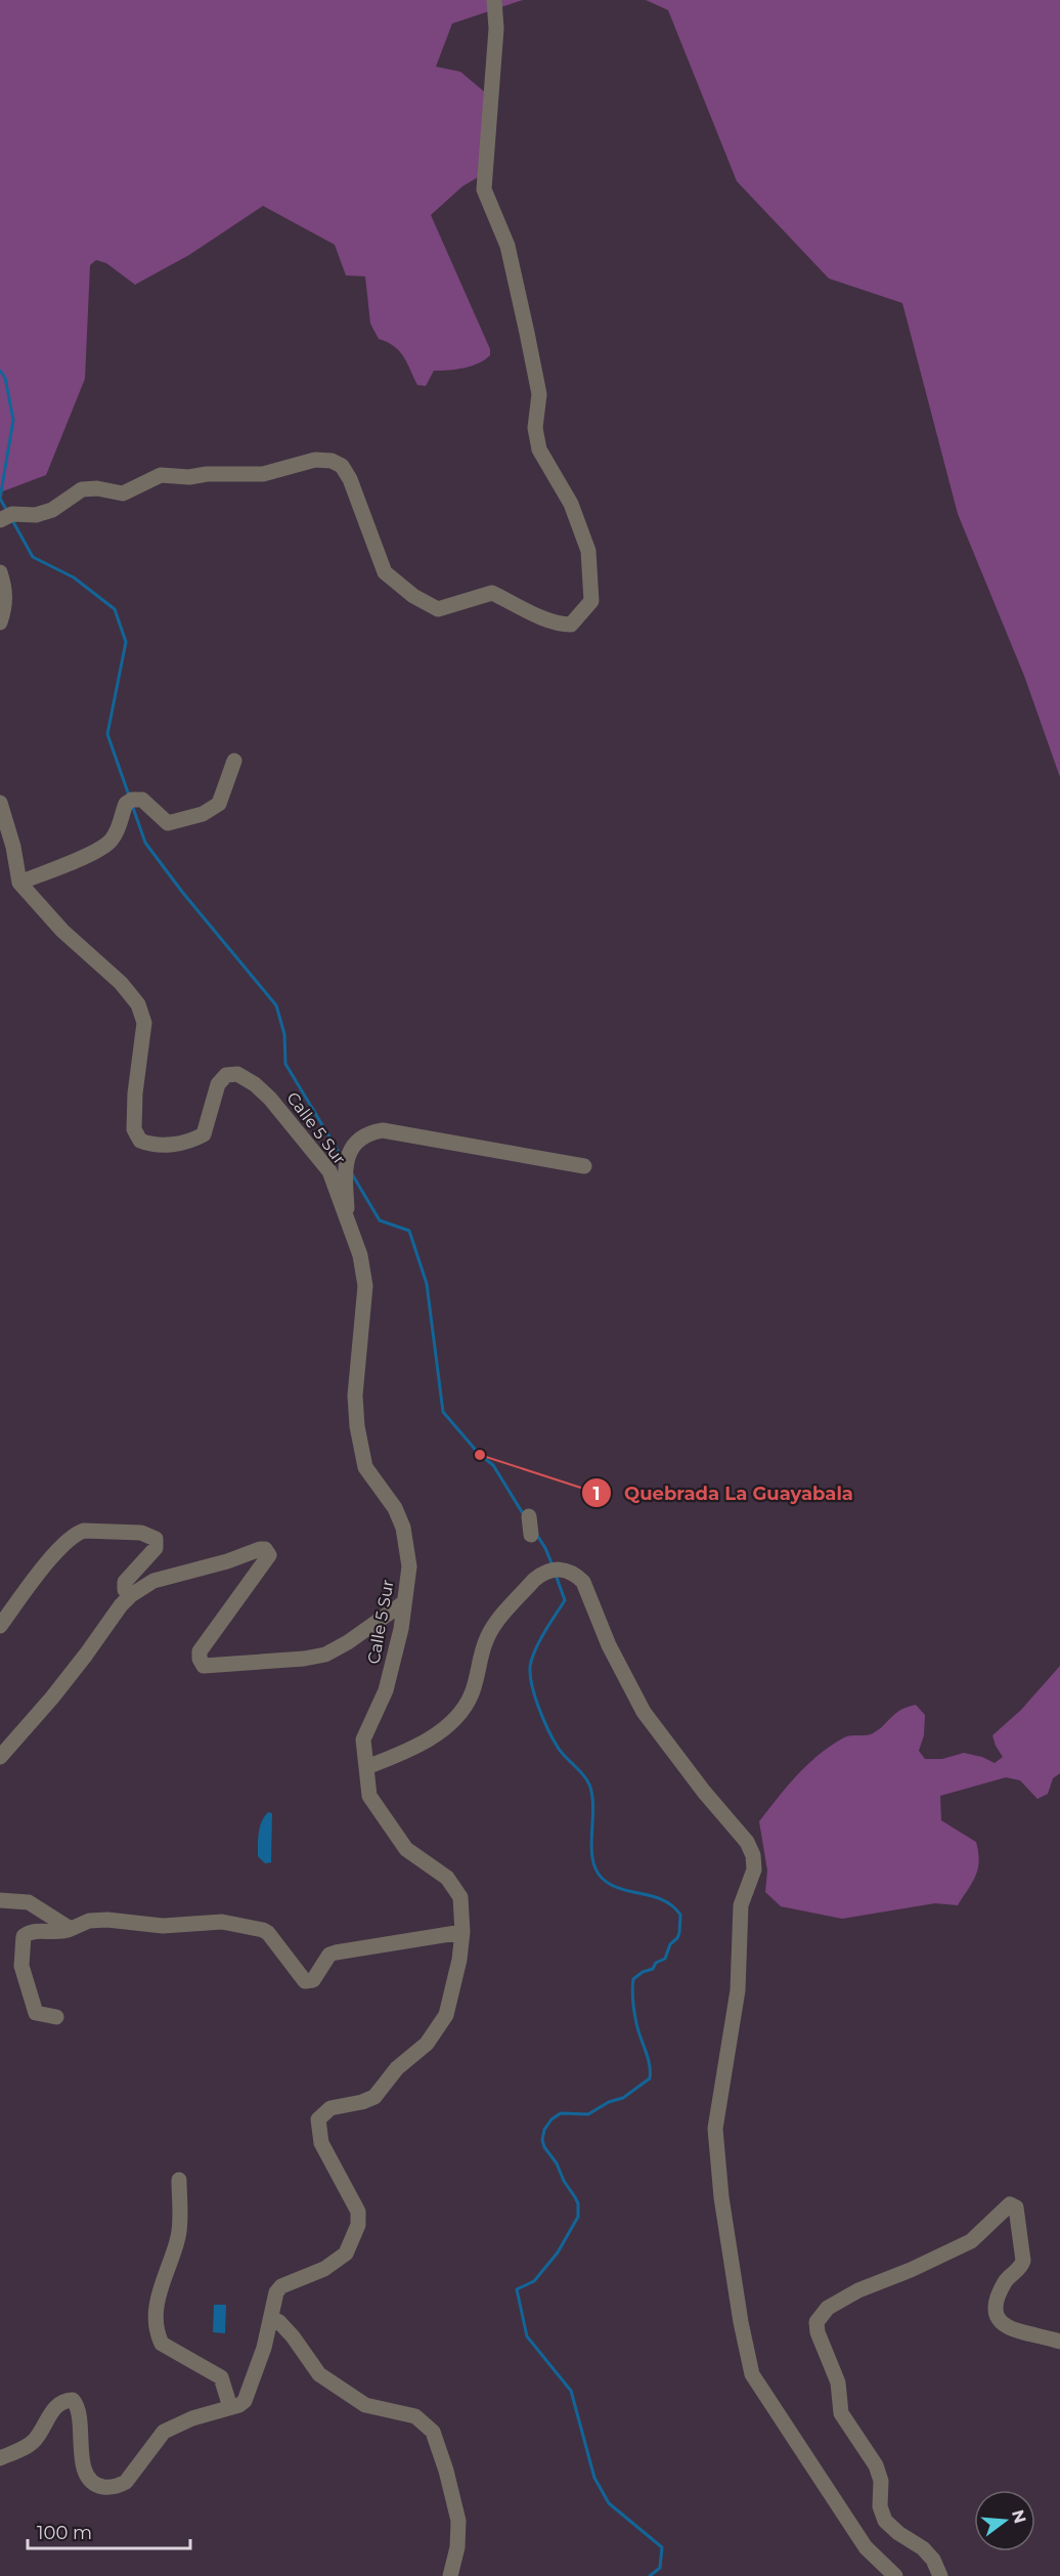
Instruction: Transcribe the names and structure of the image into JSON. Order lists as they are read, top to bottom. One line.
{"streets":{"street":["Calle 5 Sur"]},"places":["Quebrada La Guayabala"],"scale_bar":"100 m","north":"right"}
